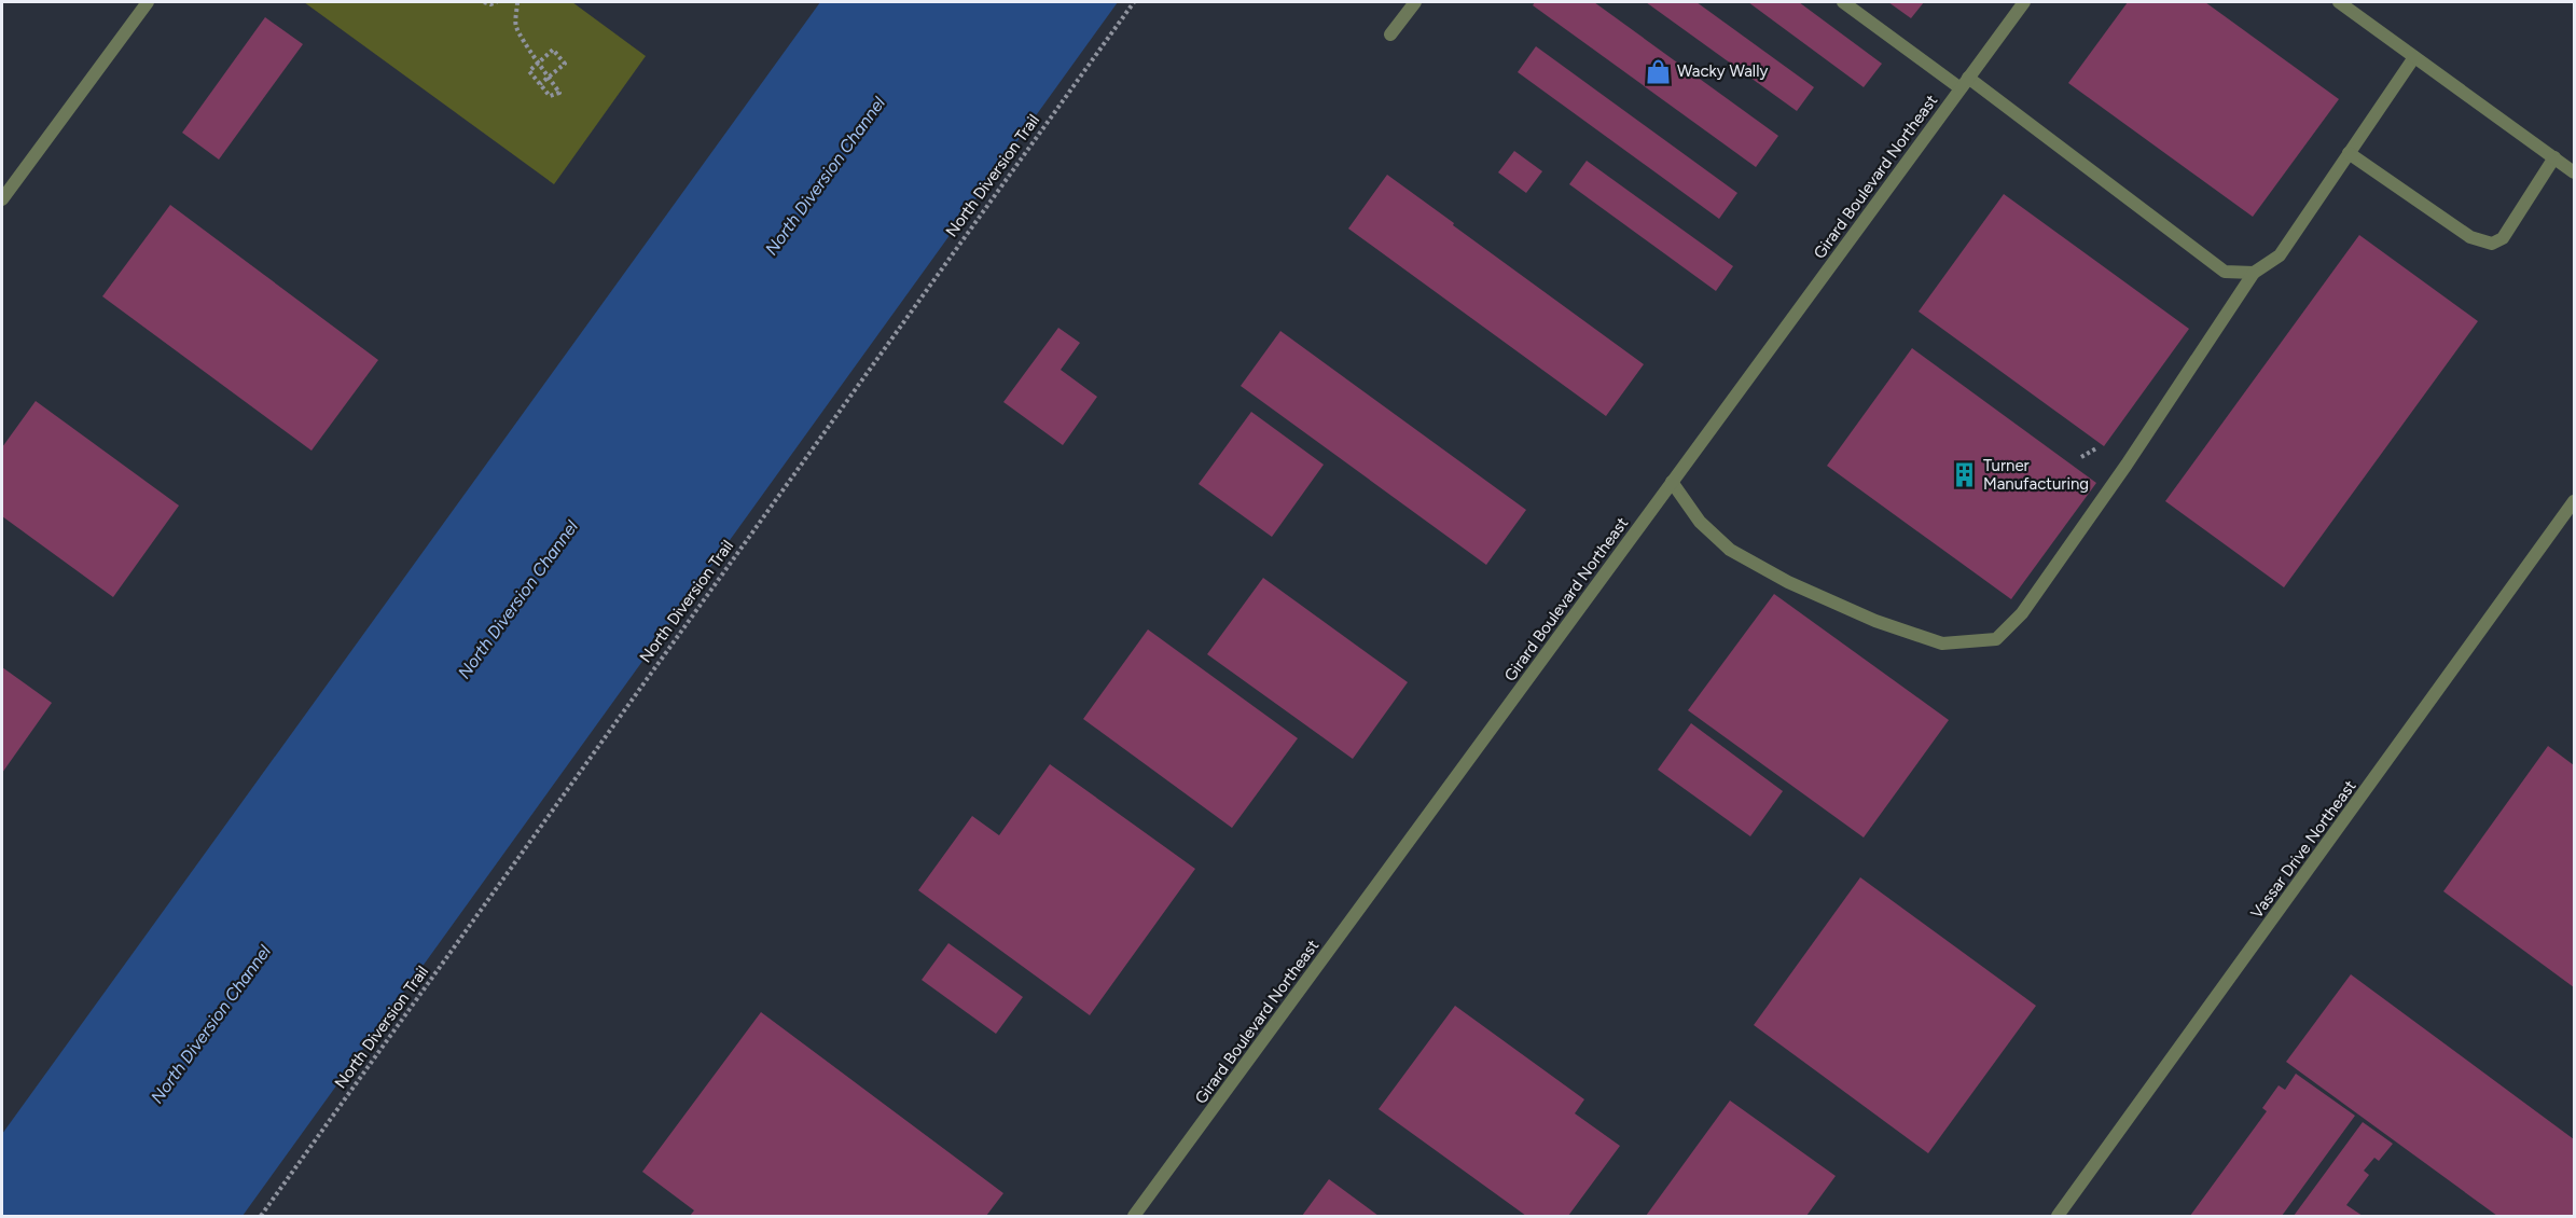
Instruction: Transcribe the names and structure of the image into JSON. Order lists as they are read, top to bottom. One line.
{"streets":{"street":["Girard Boulevard Northeast","Vassar Drive Northeast"],"path":["North Diversion Trail"]},"water":["North Diversion Channel"],"places":{"shop":["Wacky Wally"],"building":["Turner Manufacturing"]}}
